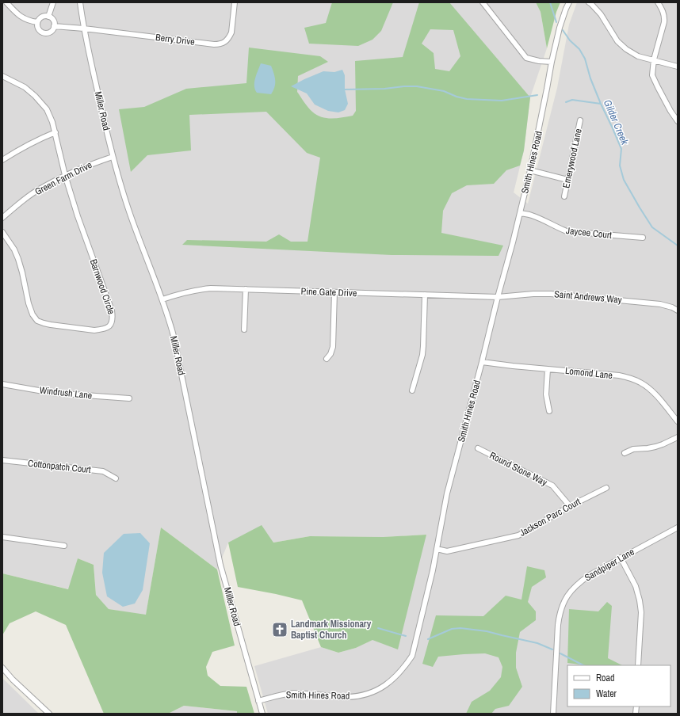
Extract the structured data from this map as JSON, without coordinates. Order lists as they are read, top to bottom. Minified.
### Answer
{"streets":{"street":["Berry Drive","Miller Road","Emerywood Lane","Smith Hines Road","Green Farm Drive","Jaycee Court","Barnwood Circle","Pine Gate Drive","Saint Andrews Way","Lomond Lane","Windrush Lane","Cottonpatch Court","Round Stone Way","Jackson Parc Court","Sandpiper Lane"]},"crossings":[["Berry Drive","Miller Road"],["Miller Road","Smith Hines Road"],["Miller Road","Green Farm Drive"],["Miller Road","Pine Gate Drive"],["Smith Hines Road","Jaycee Court"],["Smith Hines Road","Pine Gate Drive"],["Smith Hines Road","Saint Andrews Way"],["Smith Hines Road","Lomond Lane"],["Smith Hines Road","Jackson Parc Court"],["Green Farm Drive","Barnwood Circle"],["Pine Gate Drive","Saint Andrews Way"],["Round Stone Way","Jackson Parc Court"]],"water":["Gilder Creek"],"places":{"church":["Landmark Missionary Baptist Church"]},"legend":["Road","Water"]}
